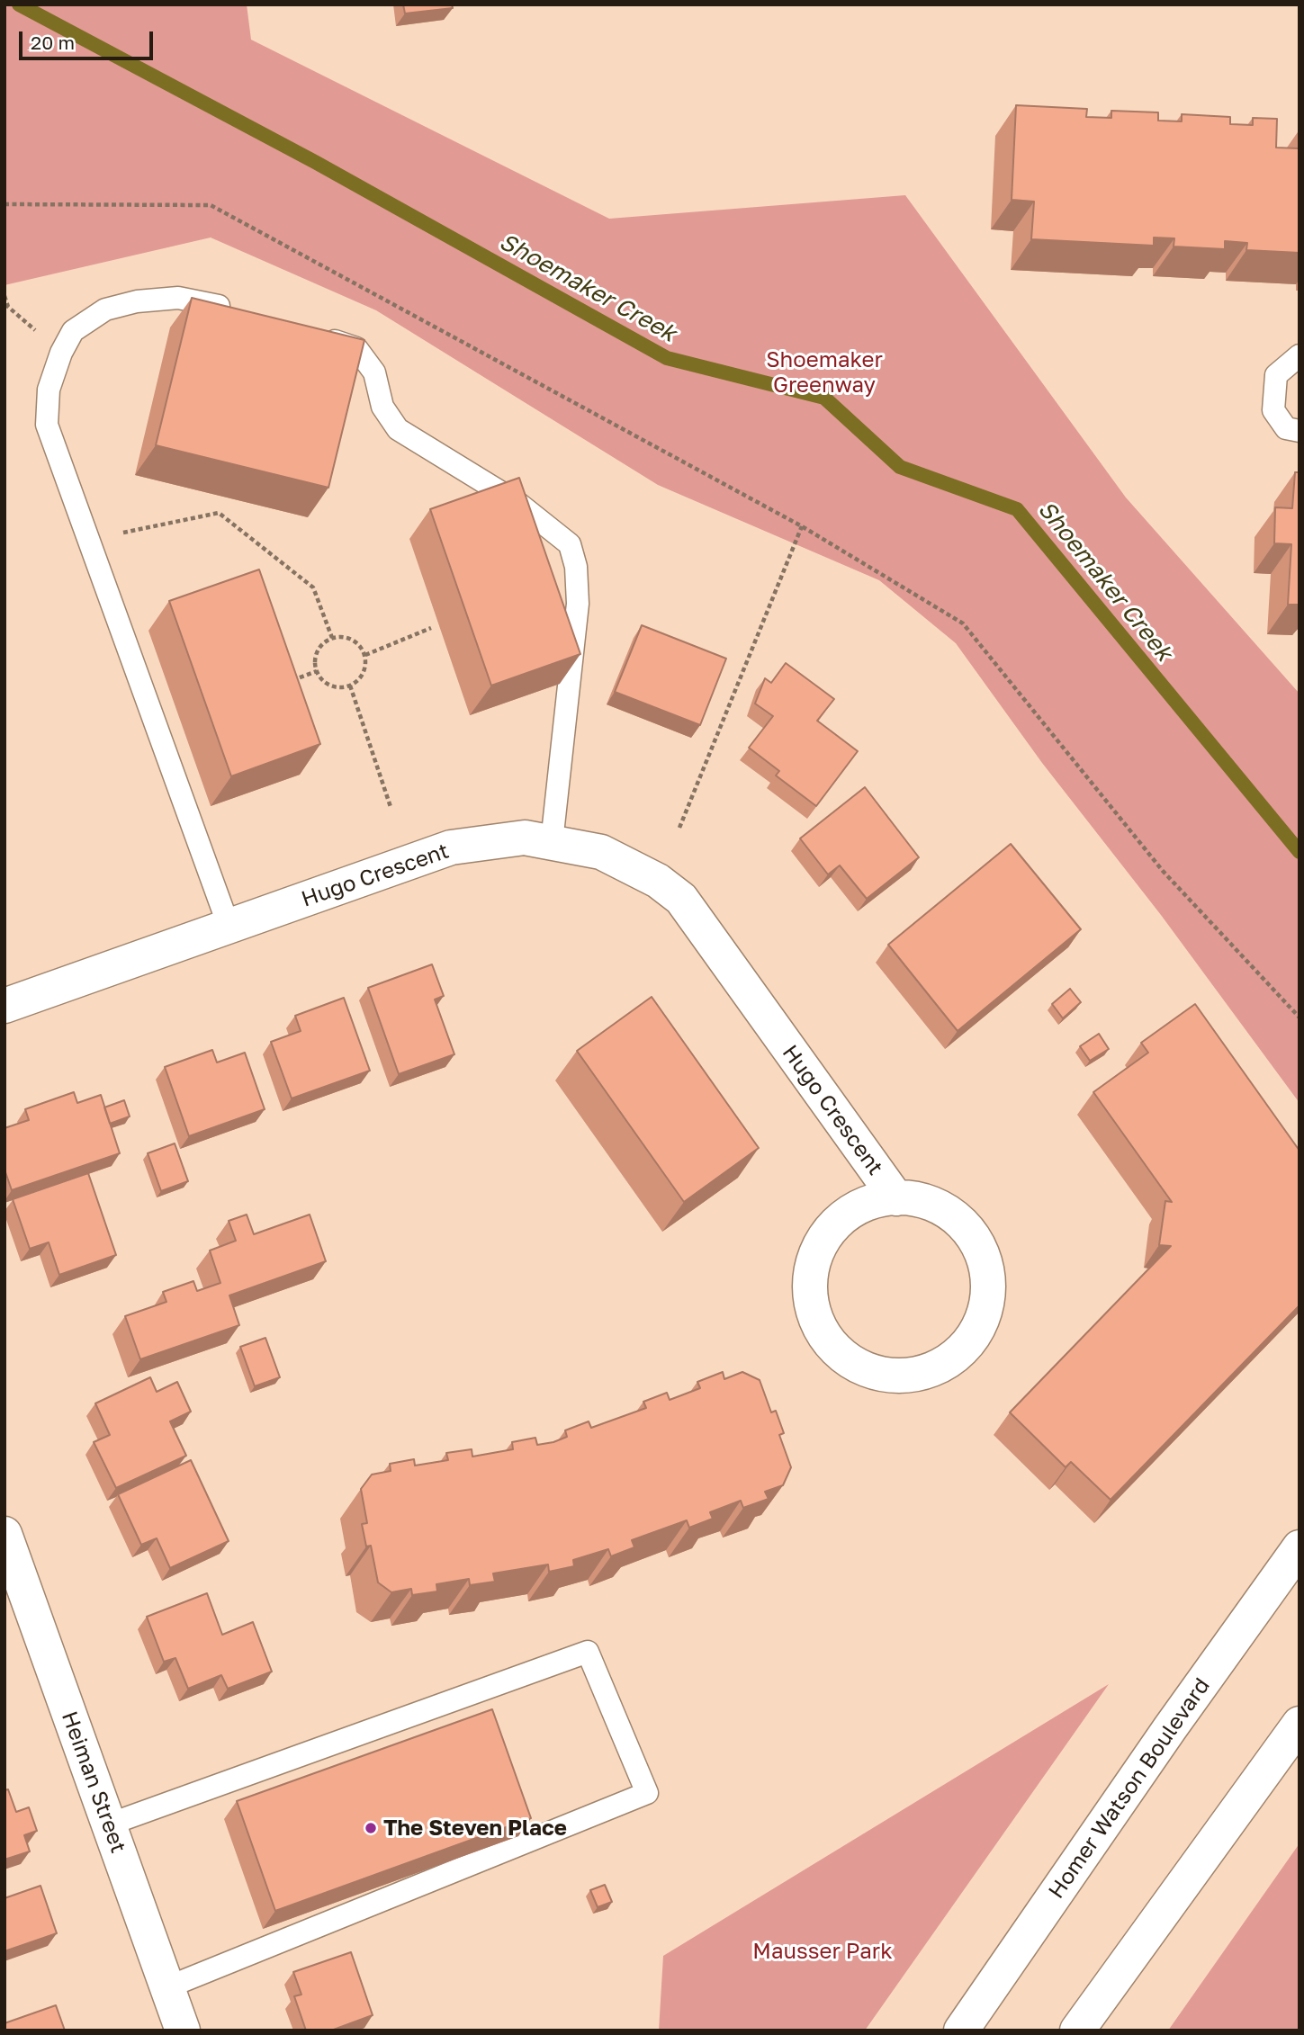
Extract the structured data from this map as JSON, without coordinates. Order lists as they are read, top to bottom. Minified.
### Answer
{"streets":{"street":["Hugo Crescent","Heiman Street","Homer Watson Boulevard"]},"water":["Shoemaker Creek"],"parks":["Shoemaker Greenway","Mausser Park"],"places":["The Steven Place"],"scale_bar":"20 m"}
